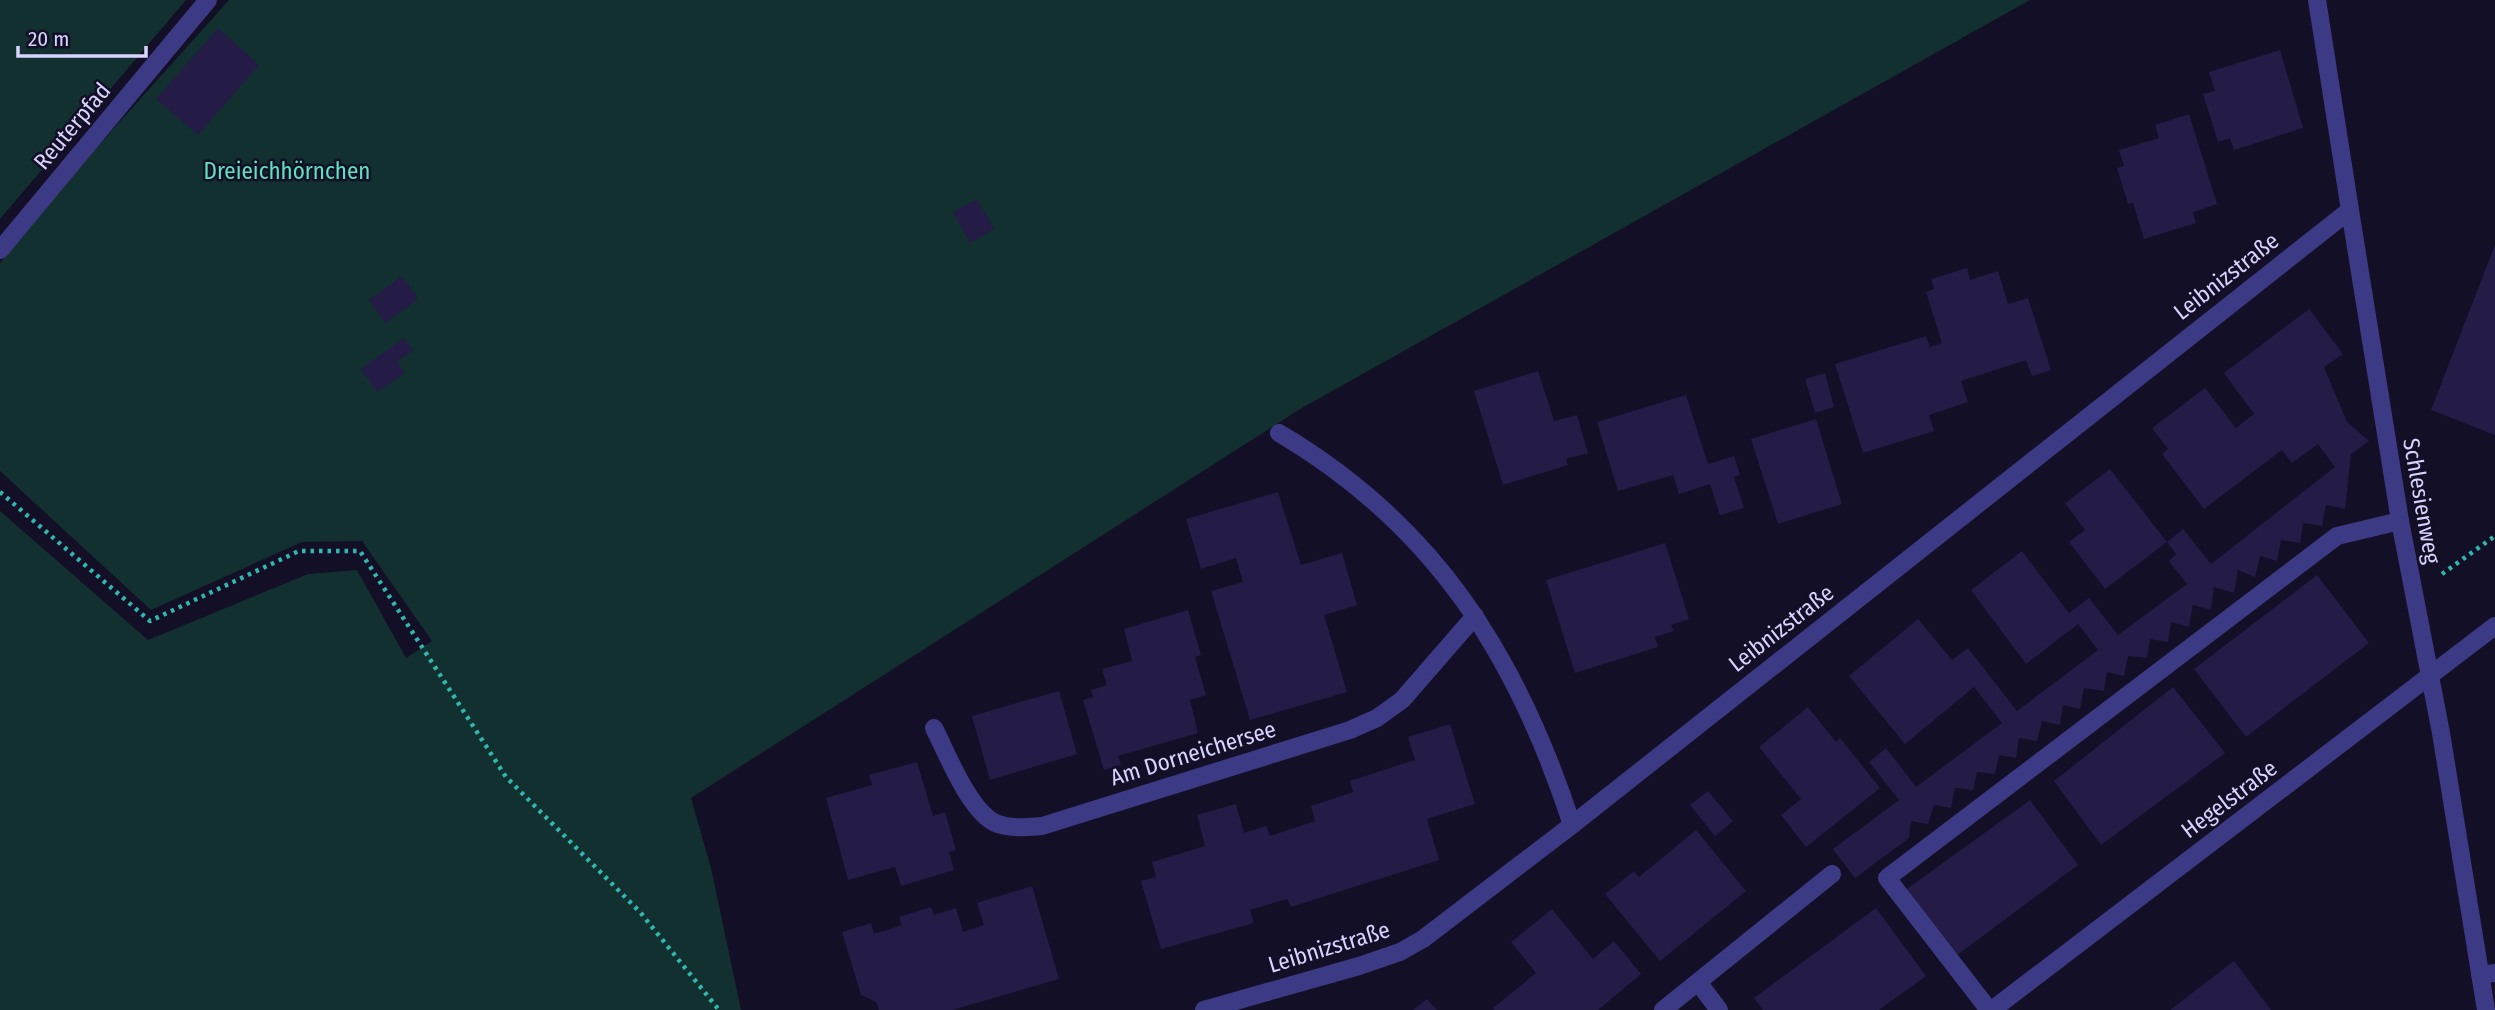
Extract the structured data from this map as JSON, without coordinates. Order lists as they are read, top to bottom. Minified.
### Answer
{"streets":{"street":["Reuterpfad","Leibnizstraße","Schlesienweg","Am Dorneichersee","Hegelstraße"]},"crossings":[["Leibnizstraße","Schlesienweg"],["Schlesienweg","Hegelstraße"]],"parks":["Dreieichhörnchen"],"scale_bar":"20 m"}
